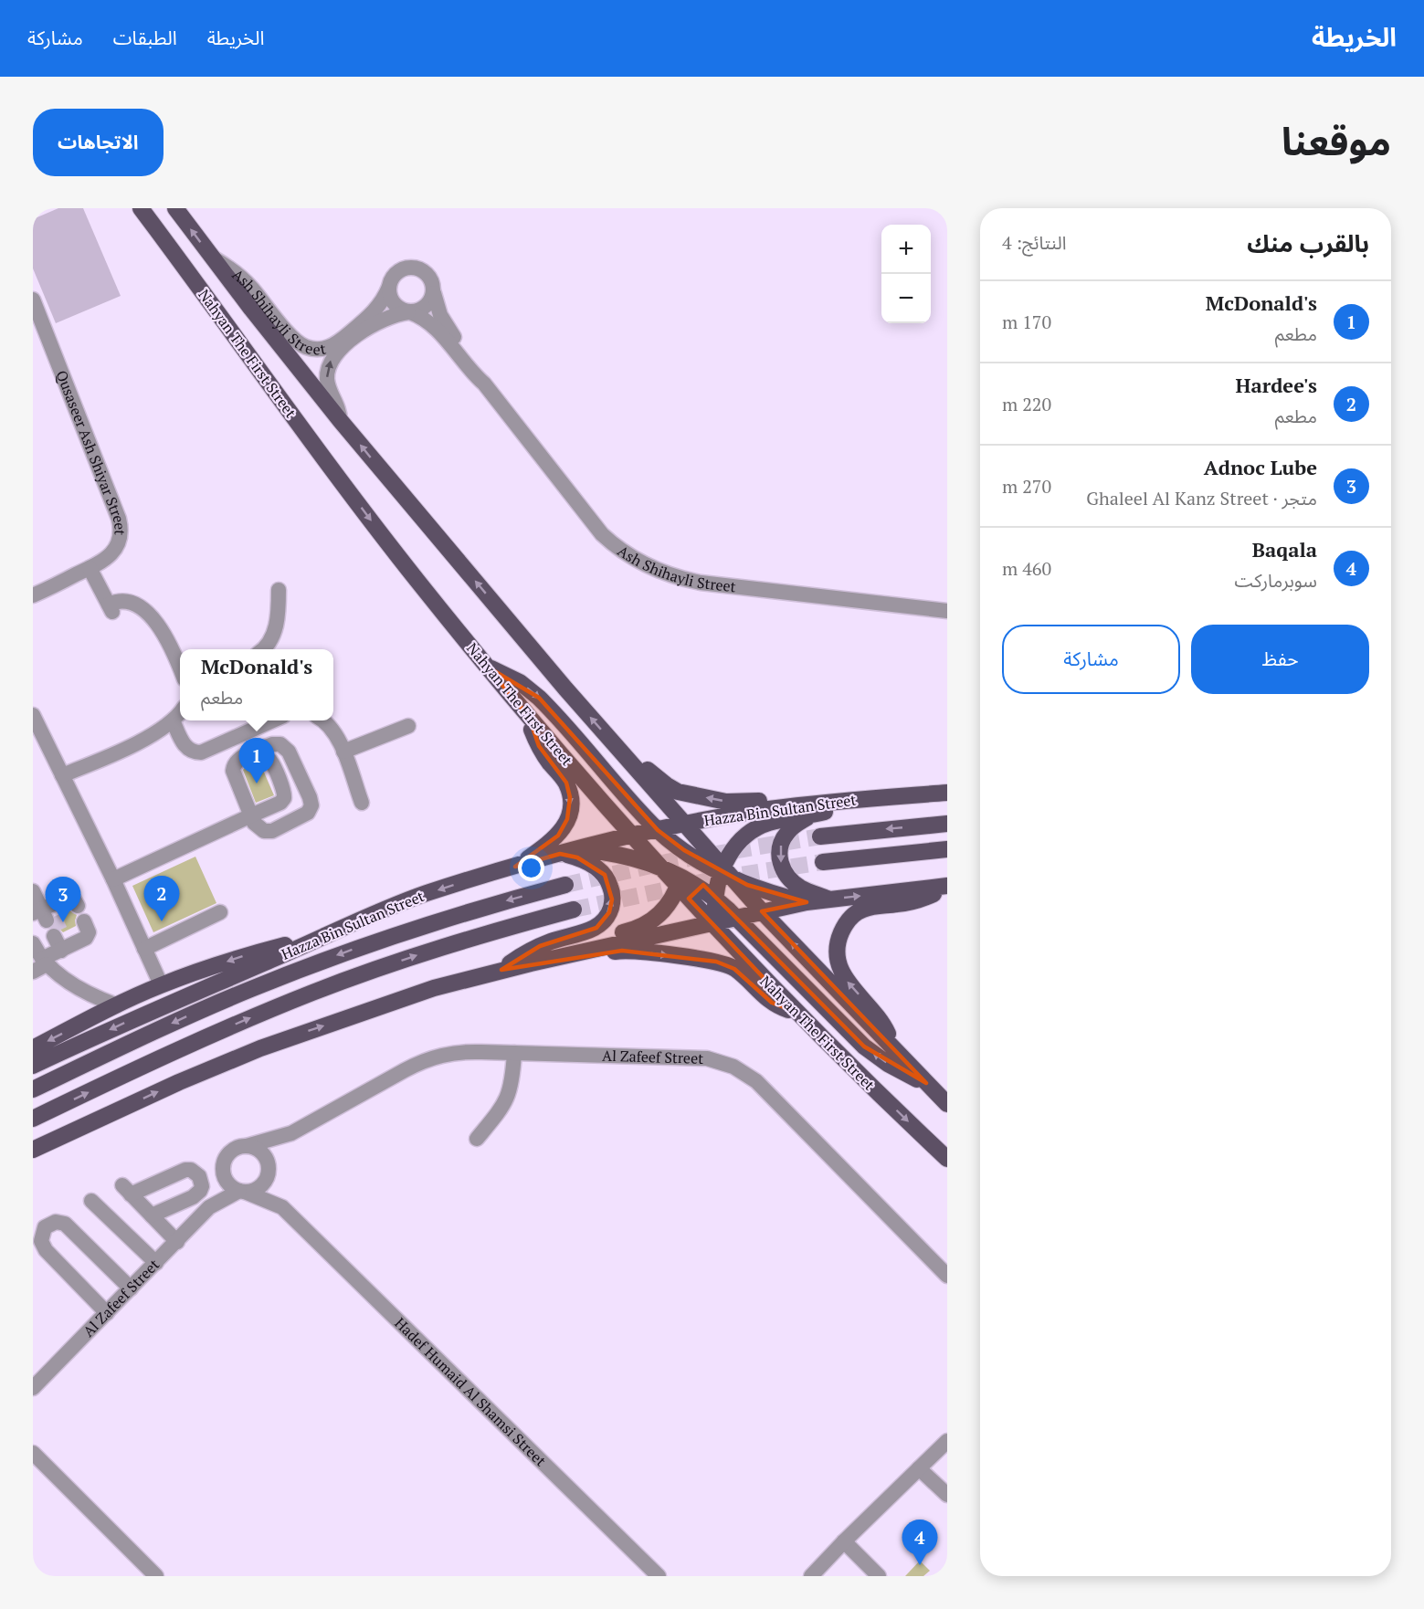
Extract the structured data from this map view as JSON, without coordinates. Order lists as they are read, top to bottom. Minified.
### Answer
{"streets":{"main road":["Nahyan The First Street","Hazza Bin Sultan Street"],"street":["Ash Shihayli Street","Qusaseer Ash Shiyar Street","Al Zafeef Street","Hadef Humaid Al Shamsi Street"]},"crossings":[["Ash Shihayli Street","Nahyan The First Street"],["Nahyan The First Street","Hazza Bin Sultan Street"],["Al Zafeef Street","Hadef Humaid Al Shamsi Street"]],"page":{"header":"الخريطة","nav":["الخريطة","الطبقات","مشاركة"],"title":"موقعنا","buttons":["الاتجاهات",["حفظ","مشاركة"]],"heading":["بالقرب منك","النتائج: 4"],"map_buttons":["+","−"],"list":[{"mark":"1","name":"McDonald's","note":"مطعم","value":"170 m"},{"mark":"2","name":"Hardee's","note":"مطعم","value":"220 m"},{"mark":"3","name":"Adnoc Lube","note":"متجر · Ghaleel Al Kanz Street","value":"270 m"},{"mark":"4","name":"Baqala","note":"سوبرماركت","value":"460 m"}],"popup":["McDonald's","مطعم"],"pins":["1","2","3","4"]}}
